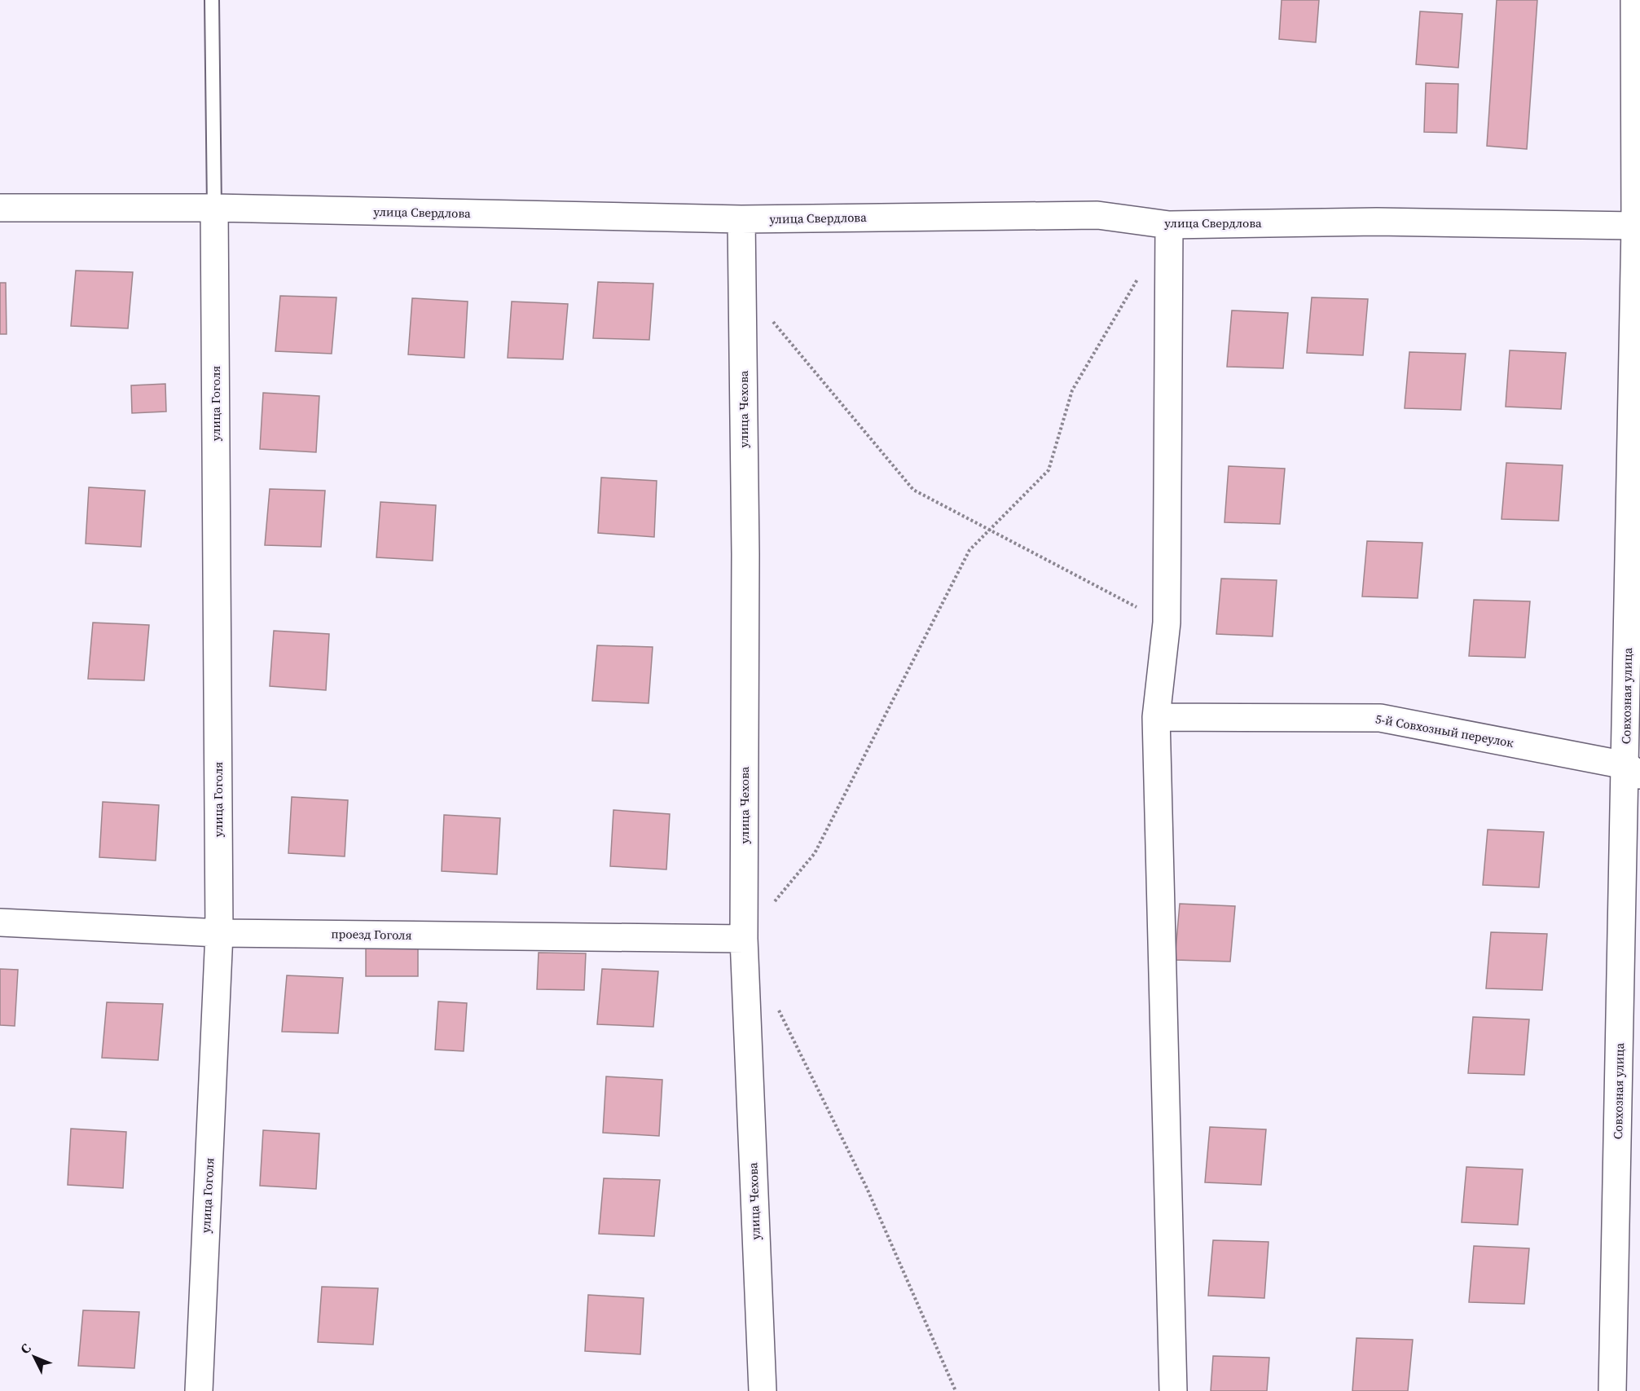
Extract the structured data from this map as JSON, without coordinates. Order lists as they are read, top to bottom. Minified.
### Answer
{"streets":{"street":["улица Свердлова","улица Гоголя","улица Чехова","Совхозная улица","5-й Совхозный переулок","проезд Гоголя"]},"crossings":[["улица Свердлова","улица Гоголя"],["улица Свердлова","улица Чехова"],["улица Свердлова","Совхозная улица"],["улица Гоголя","проезд Гоголя"],["улица Чехова","проезд Гоголя"],["Совхозная улица","5-й Совхозный переулок"]],"north":"top left"}
